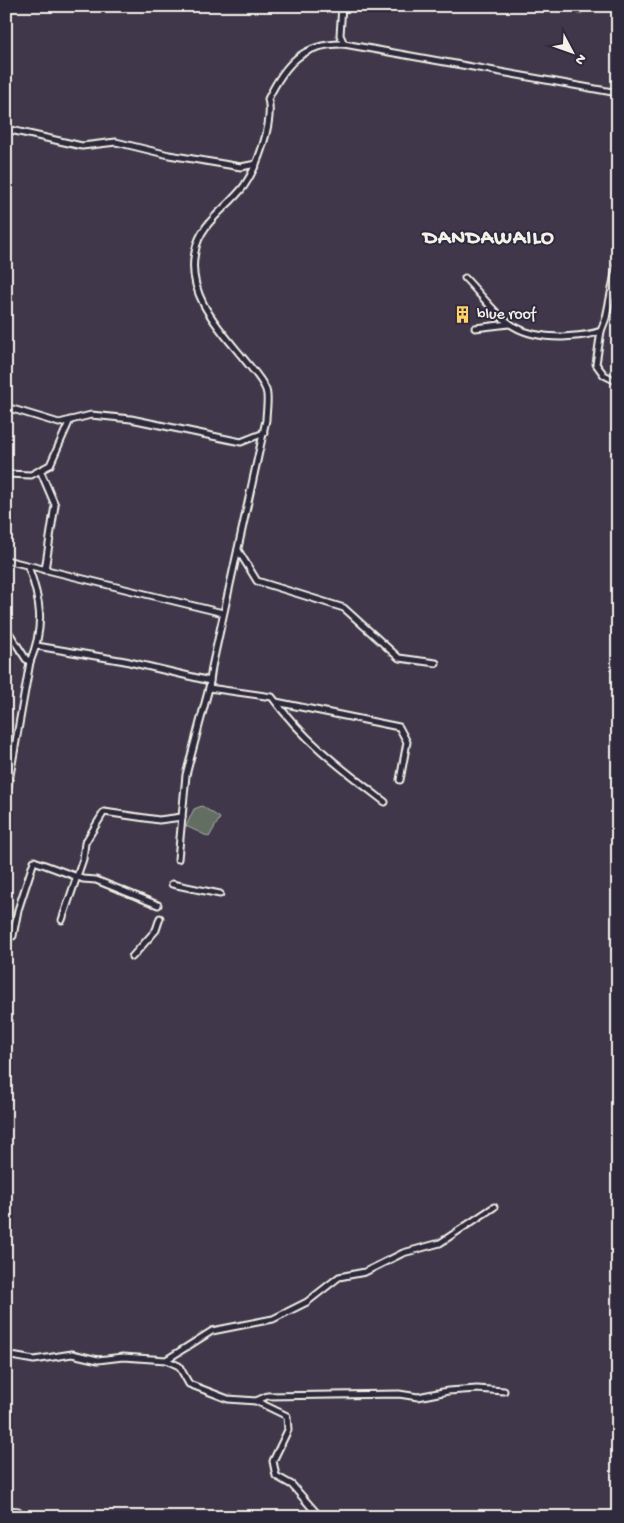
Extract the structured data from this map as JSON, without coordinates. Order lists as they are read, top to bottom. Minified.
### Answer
{"districts":["DANDAWAILO"],"places":{"building":["blue roof"]},"north":"bottom right"}
